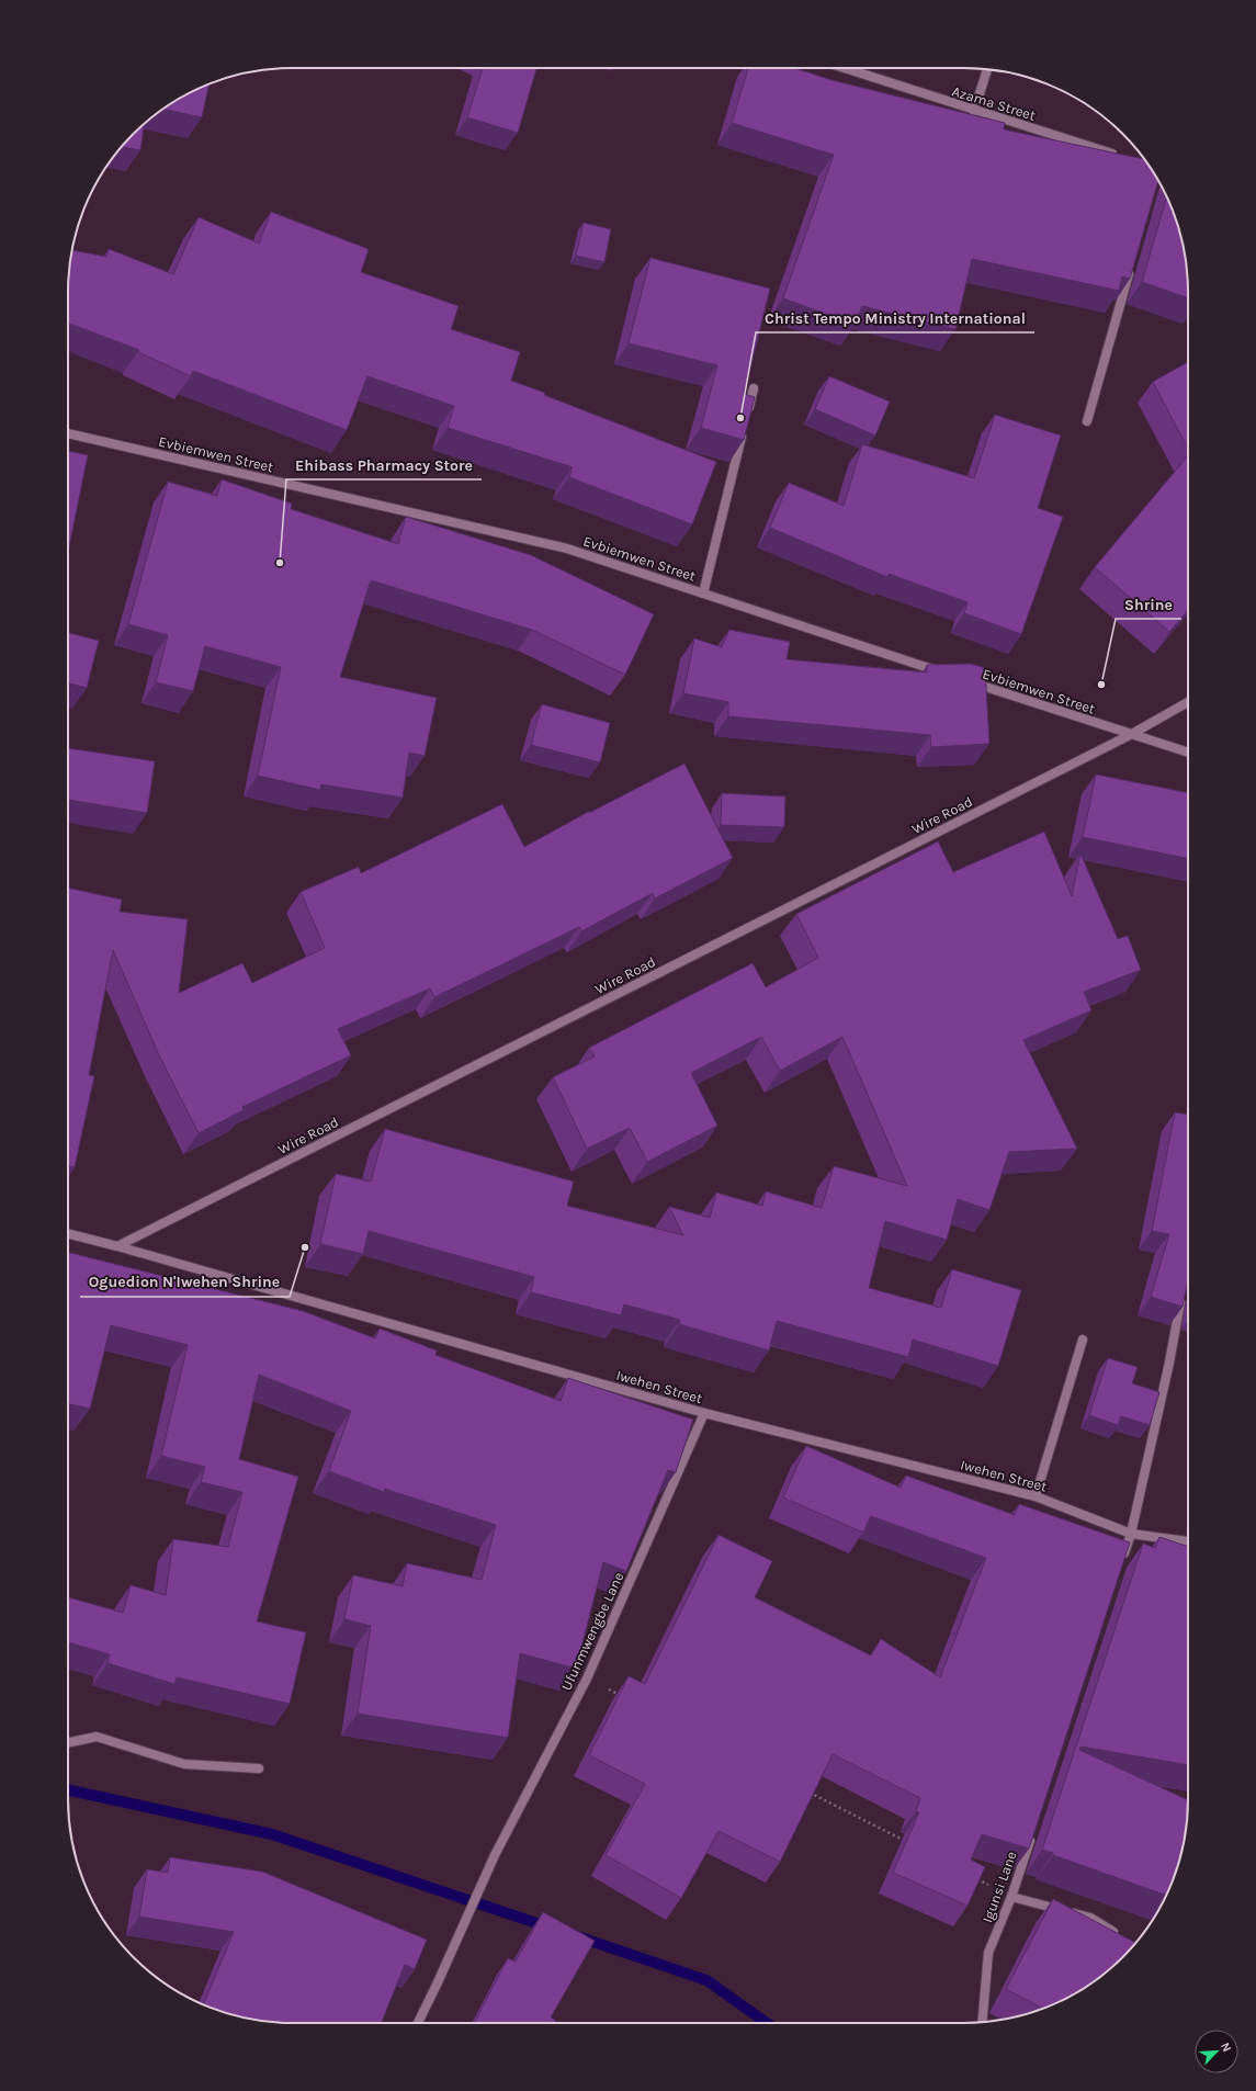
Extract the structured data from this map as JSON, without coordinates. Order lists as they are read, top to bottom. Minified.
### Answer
{"streets":{"street":["Azama Street","Evbiemwen Street","Wire Road","Iwehen Street","Ufunmwengbe Lane","Igunsi Lane"]},"crossings":[["Evbiemwen Street","Wire Road"],["Wire Road","Iwehen Street"],["Iwehen Street","Ufunmwengbe Lane"]],"places":["Christ Tempo Ministry International","Ehibass Pharmacy Store","Shrine","Oguedion N'Iwehen Shrine"],"north":"top right"}
